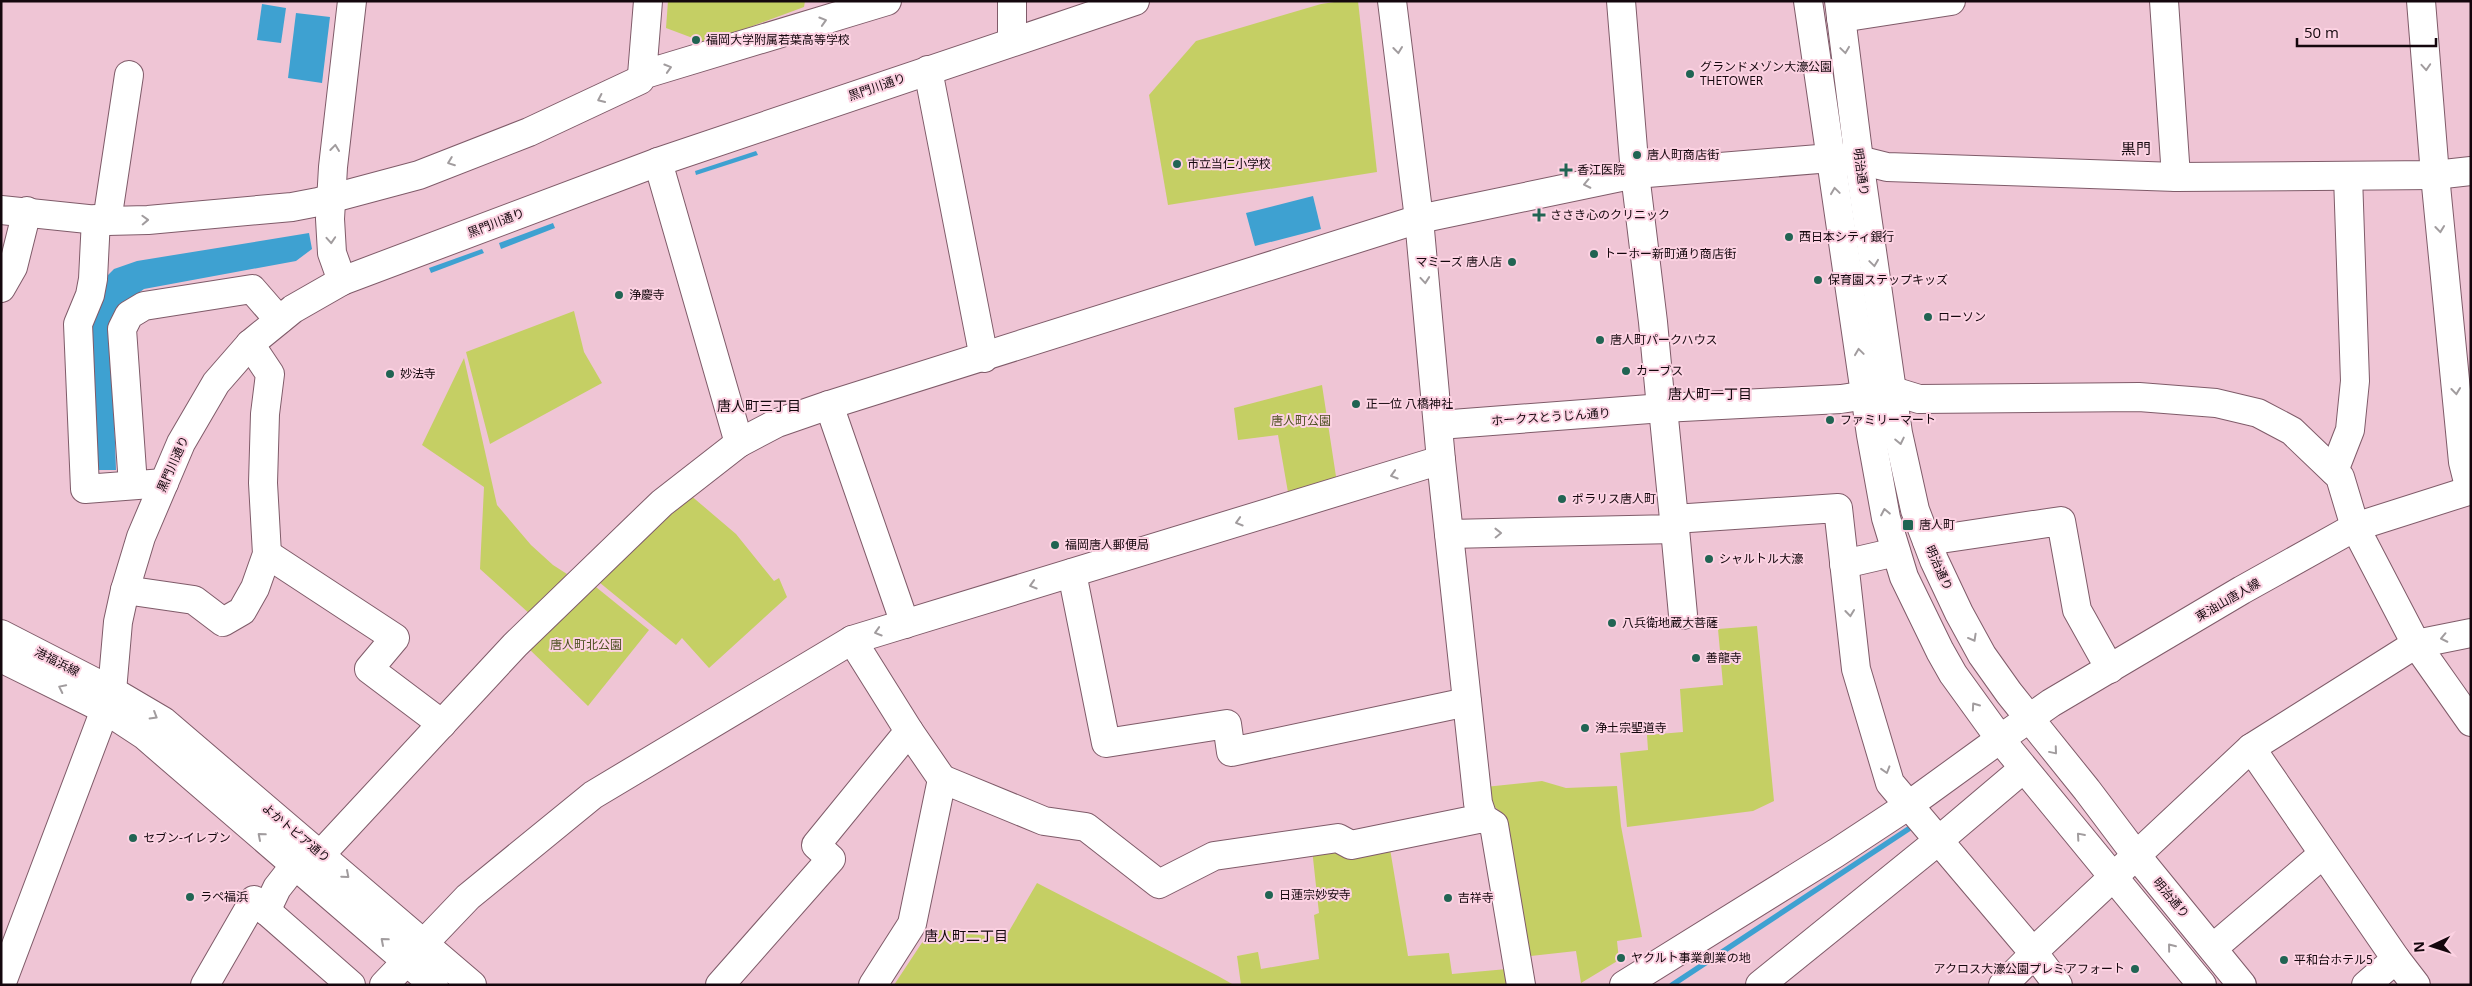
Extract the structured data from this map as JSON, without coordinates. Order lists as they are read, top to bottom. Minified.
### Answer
{"streets":{"street":["黒門川通り","明治通り","ホークスとうじん通り","東油山唐人線","港福浜線","よかトピア通り"]},"crossings":[["黒門川通り","港福浜線"],["黒門川通り","よかトピア通り"],["明治通り","ホークスとうじん通り"],["明治通り","東油山唐人線"],["港福浜線","よかトピア通り"]],"districts":["黒門","唐人町一丁目","唐人町三丁目","唐人町二丁目"],"parks":["唐人町公園","唐人町北公園"],"places":{"other":["福岡大学附属若葉高等学校","グランドメゾン大濠公園 THETOWER","唐人町商店街","市立当仁小学校","西日本シティ銀行","トーホー新町通り商店街","マミーズ 唐人店","保育園ステップキッズ","浄慶寺","ローソン","唐人町パークハウス","カーブス","妙法寺","正一位 八橋神社","ファミリーマート","ポラリス唐人町","福岡唐人郵便局","シャルトル大濠","八兵衛地蔵大菩薩","善龍寺","浄土宗聖道寺","セブン-イレブン","日蓮宗妙安寺","ラペ福浜","吉祥寺","ヤクルト事業創業の地","平和台ホテル5","アクロス大濠公園プレミアフォート"],"health":["香江医院","ささき心のクリニック"],"transit":["唐人町"]},"scale_bar":"50 m","north":"left"}
